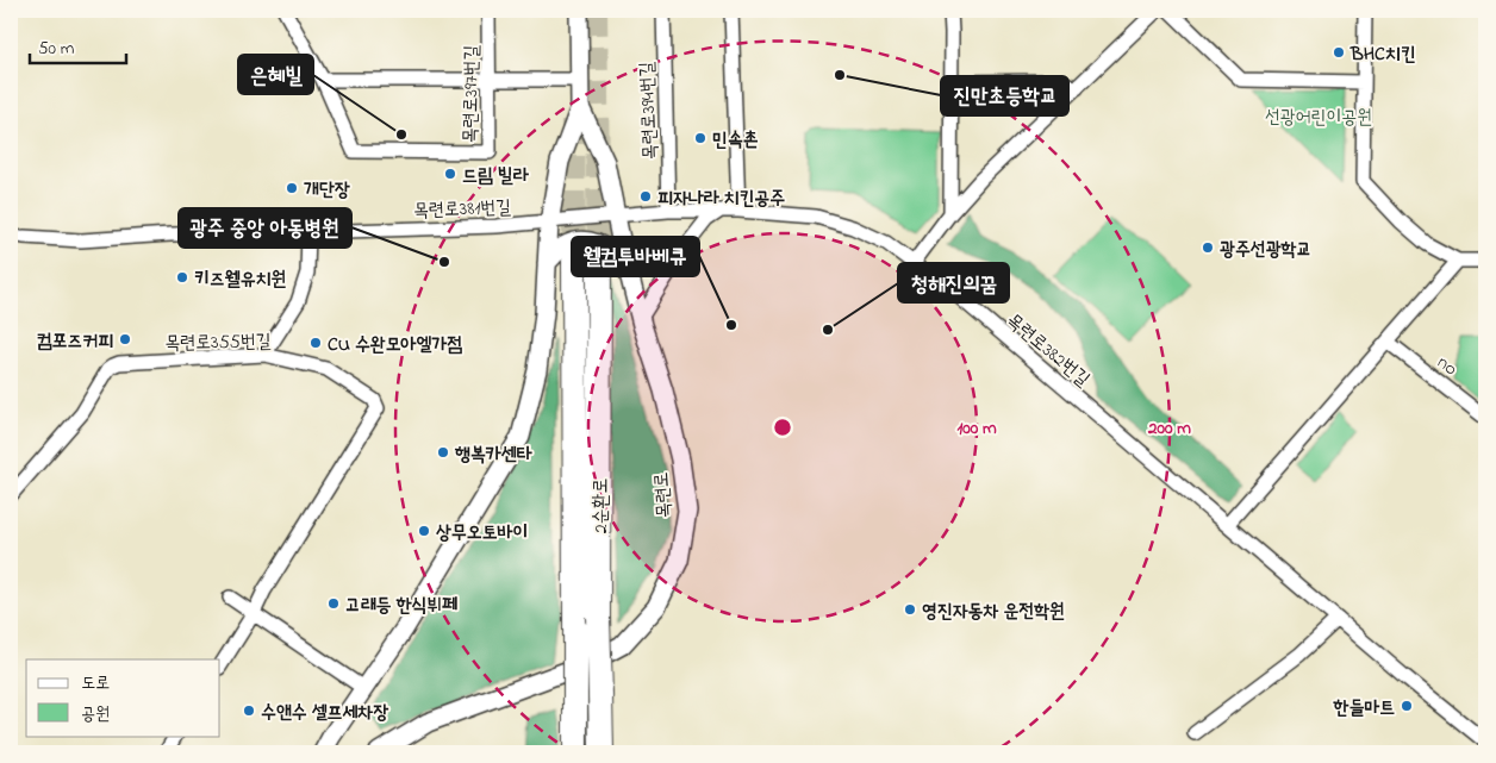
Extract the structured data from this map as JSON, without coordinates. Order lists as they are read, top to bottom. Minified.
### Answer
{"streets":{"highway":["2순환로"],"main road":["목련로"],"street":["목련로397번길","목련로394번길","목련로381번길","목련로355번길","목련로382번길","no"]},"crossings":[["목련로394번길","목련로382번길"],["목련로381번길","목련로382번길"],["목련로381번길","목련로"],["목련로382번길","목련로"]],"parks":["선광어린이공원"],"places":["BHC치킨","진만초등학교","은혜빌","민속촌","드림 빌라","개단장","피자나라 치킨공주","광주선광학교","광주 중앙 아동병원","키즈웰유치원","웰컴투바베큐","청해진의꿈","컴포즈커피","CU 수완모아엘가점","행복카센타","상무오토바이","고래등 한식뷔페","영진자동차 운전학원","한들마트","수앤수 셀프세차장"],"legend":["도로","공원"],"scale_bar":"50 m","rings":["100 m","200 m"]}
